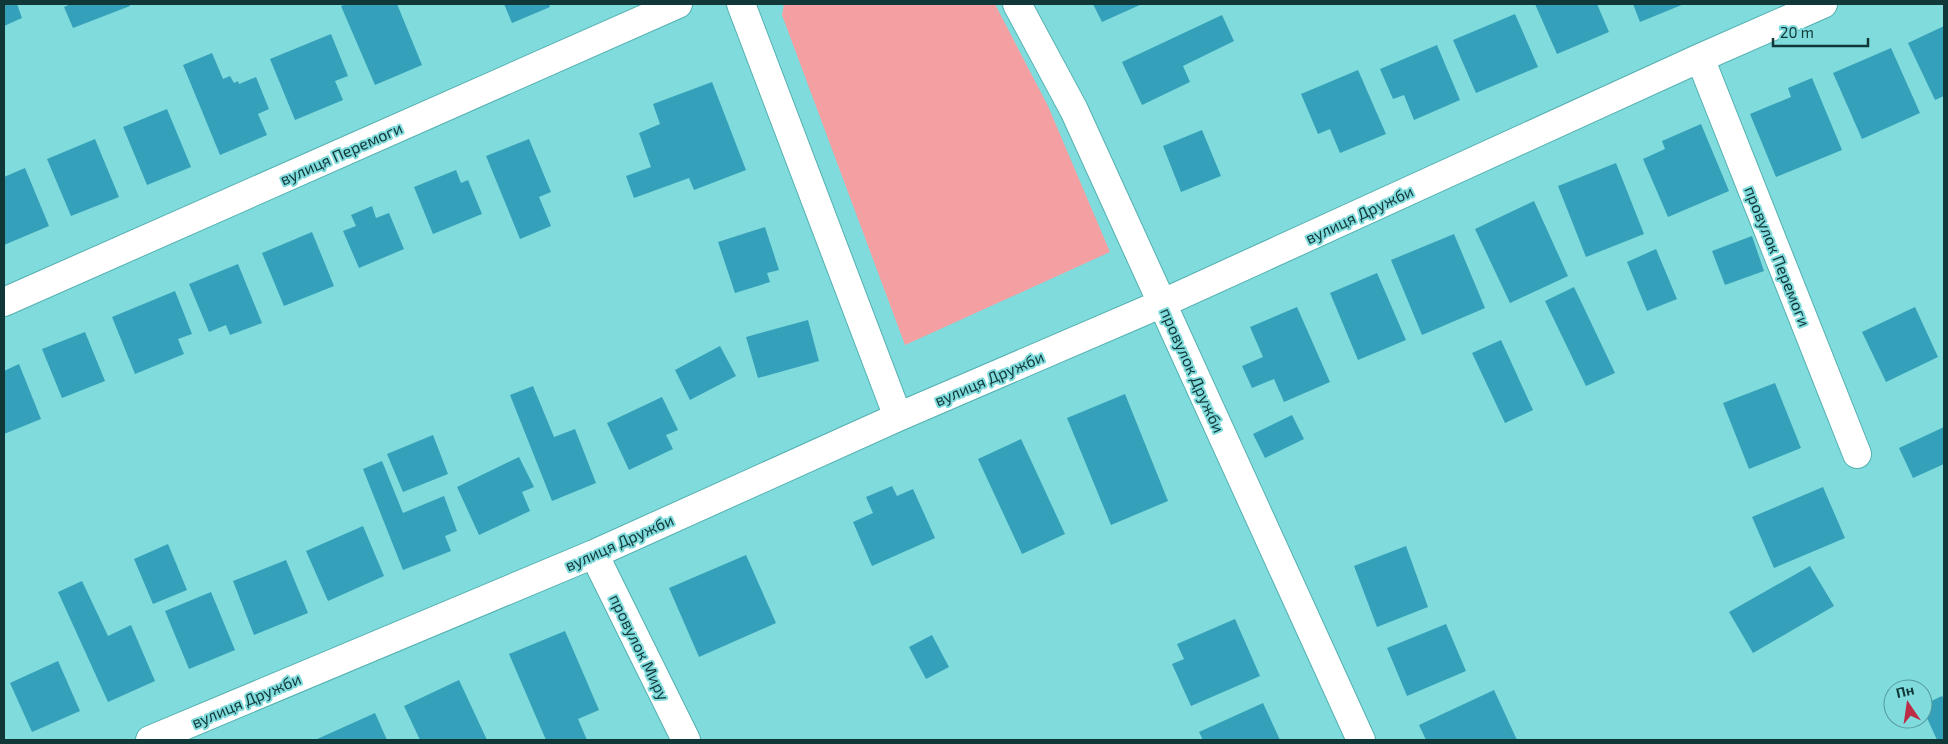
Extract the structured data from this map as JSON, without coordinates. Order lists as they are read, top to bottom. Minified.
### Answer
{"streets":{"street":["вулиця Перемоги","вулиця Дружби","провулок Перемоги","провулок Дружби","провулок Миру"]},"crossings":[["вулиця Дружби","провулок Перемоги"],["вулиця Дружби","провулок Дружби"],["вулиця Дружби","провулок Миру"]],"scale_bar":"20 m","north":"top"}
